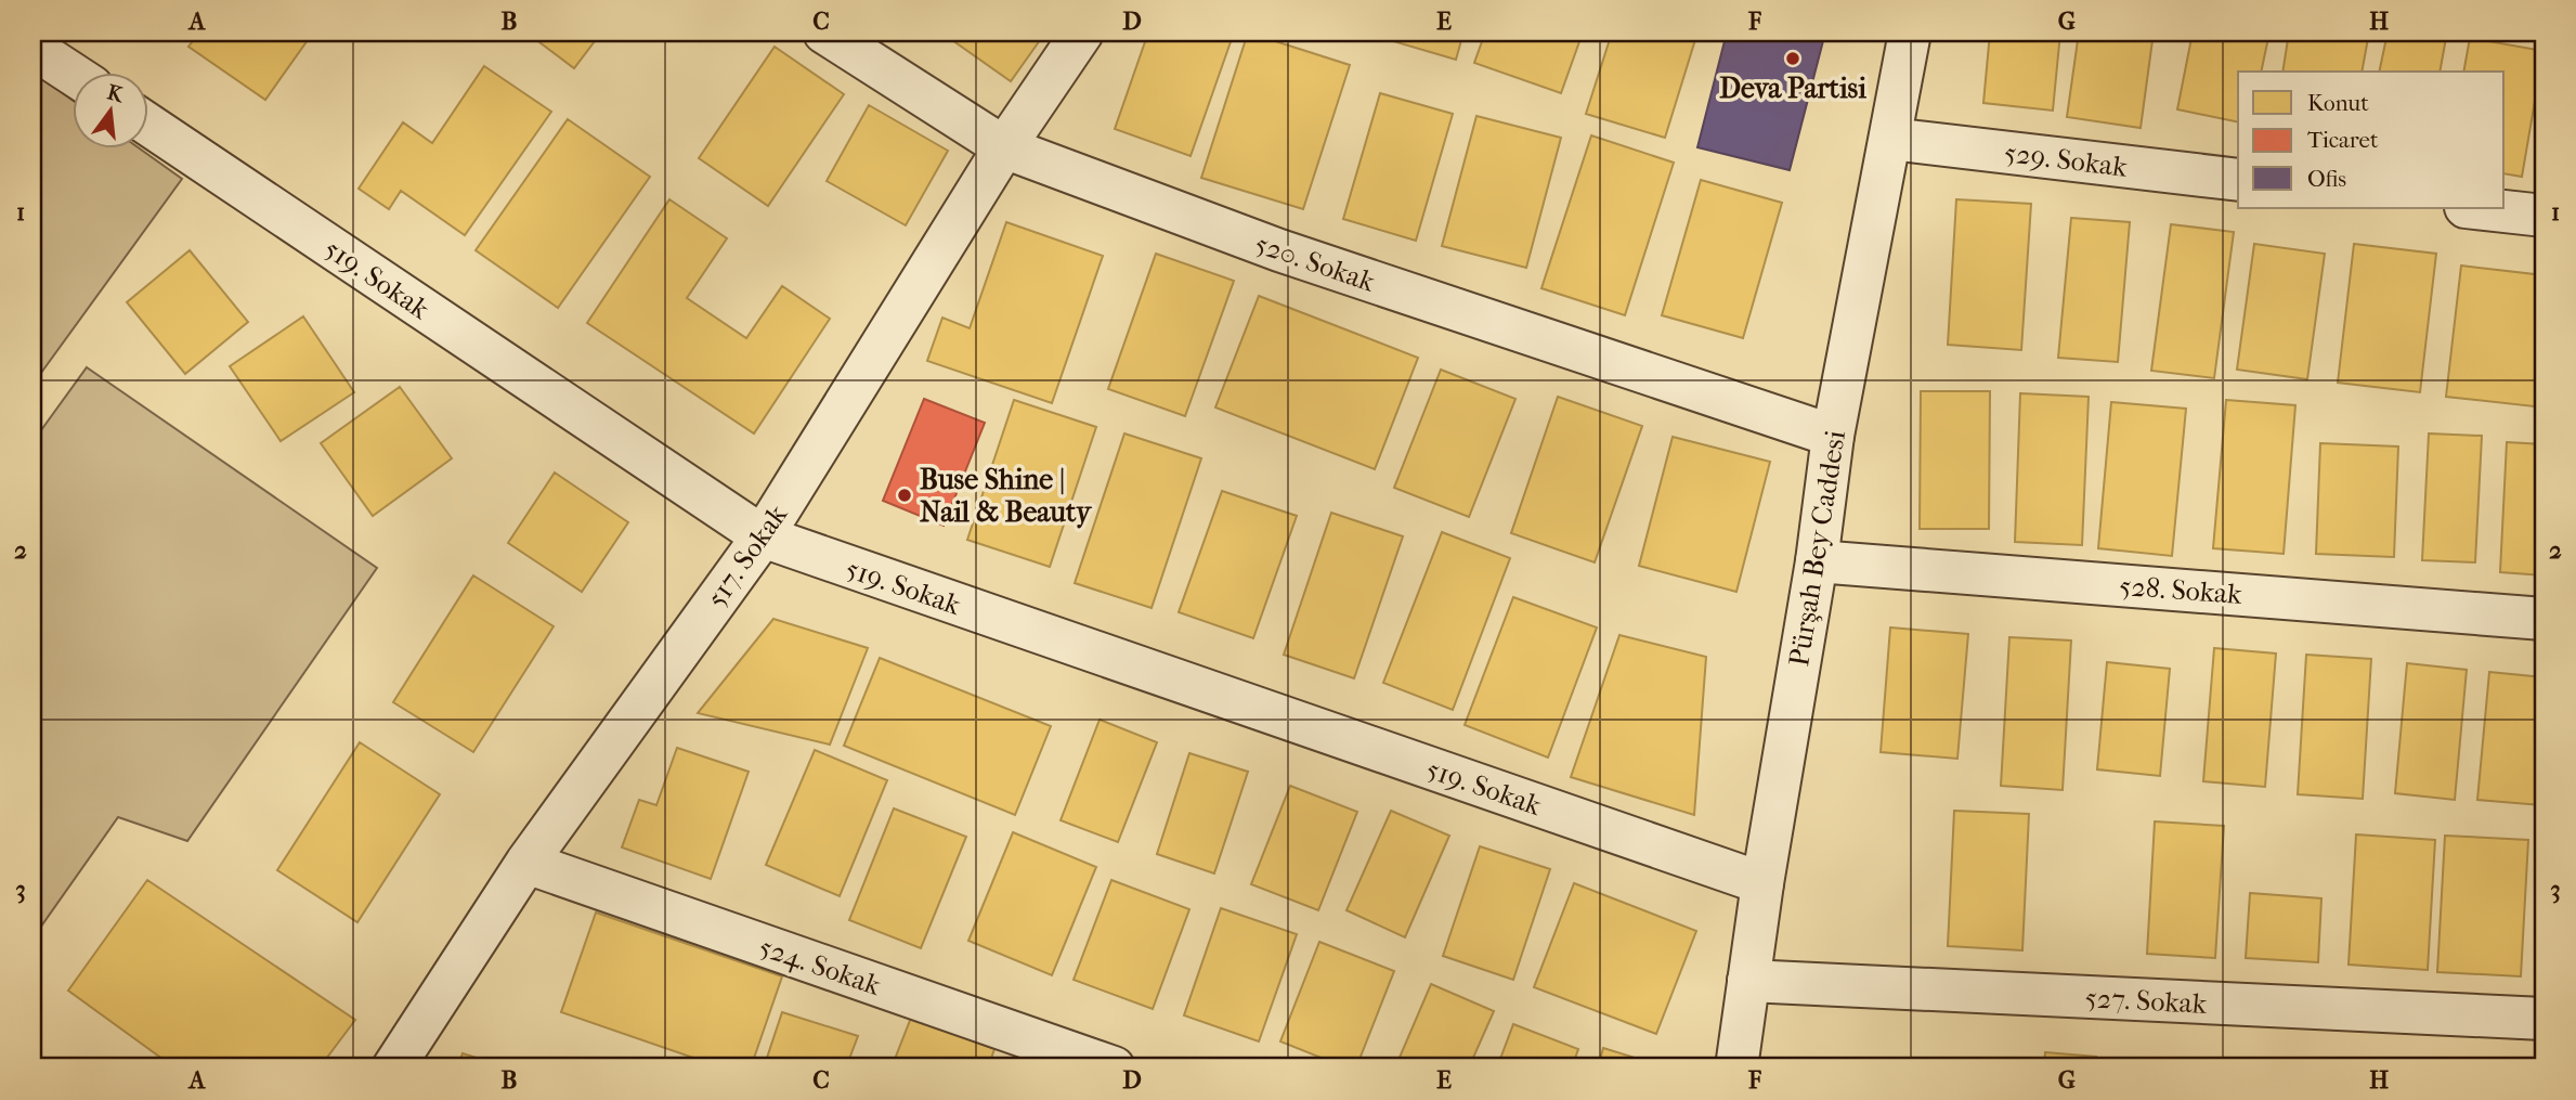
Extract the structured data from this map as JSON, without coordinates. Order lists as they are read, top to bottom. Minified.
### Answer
{"streets":{"street":["529. Sokak","520. Sokak","519. Sokak","Pürşah Bey Caddesi","517. Sokak","528. Sokak","524. Sokak","527. Sokak"]},"crossings":[["529. Sokak","Pürşah Bey Caddesi"],["520. Sokak","Pürşah Bey Caddesi"],["520. Sokak","517. Sokak"],["519. Sokak","Pürşah Bey Caddesi"],["519. Sokak","517. Sokak"],["Pürşah Bey Caddesi","528. Sokak"],["Pürşah Bey Caddesi","527. Sokak"],["517. Sokak","524. Sokak"]],"places":["Deva Partisi","Buse Shine | Nail & Beauty"],"legend":["Konut","Ticaret","Ofis"],"north":"top","grid":{"columns":["A","B","C","D","E","F","G","H"],"rows":["1","2","3"]}}
